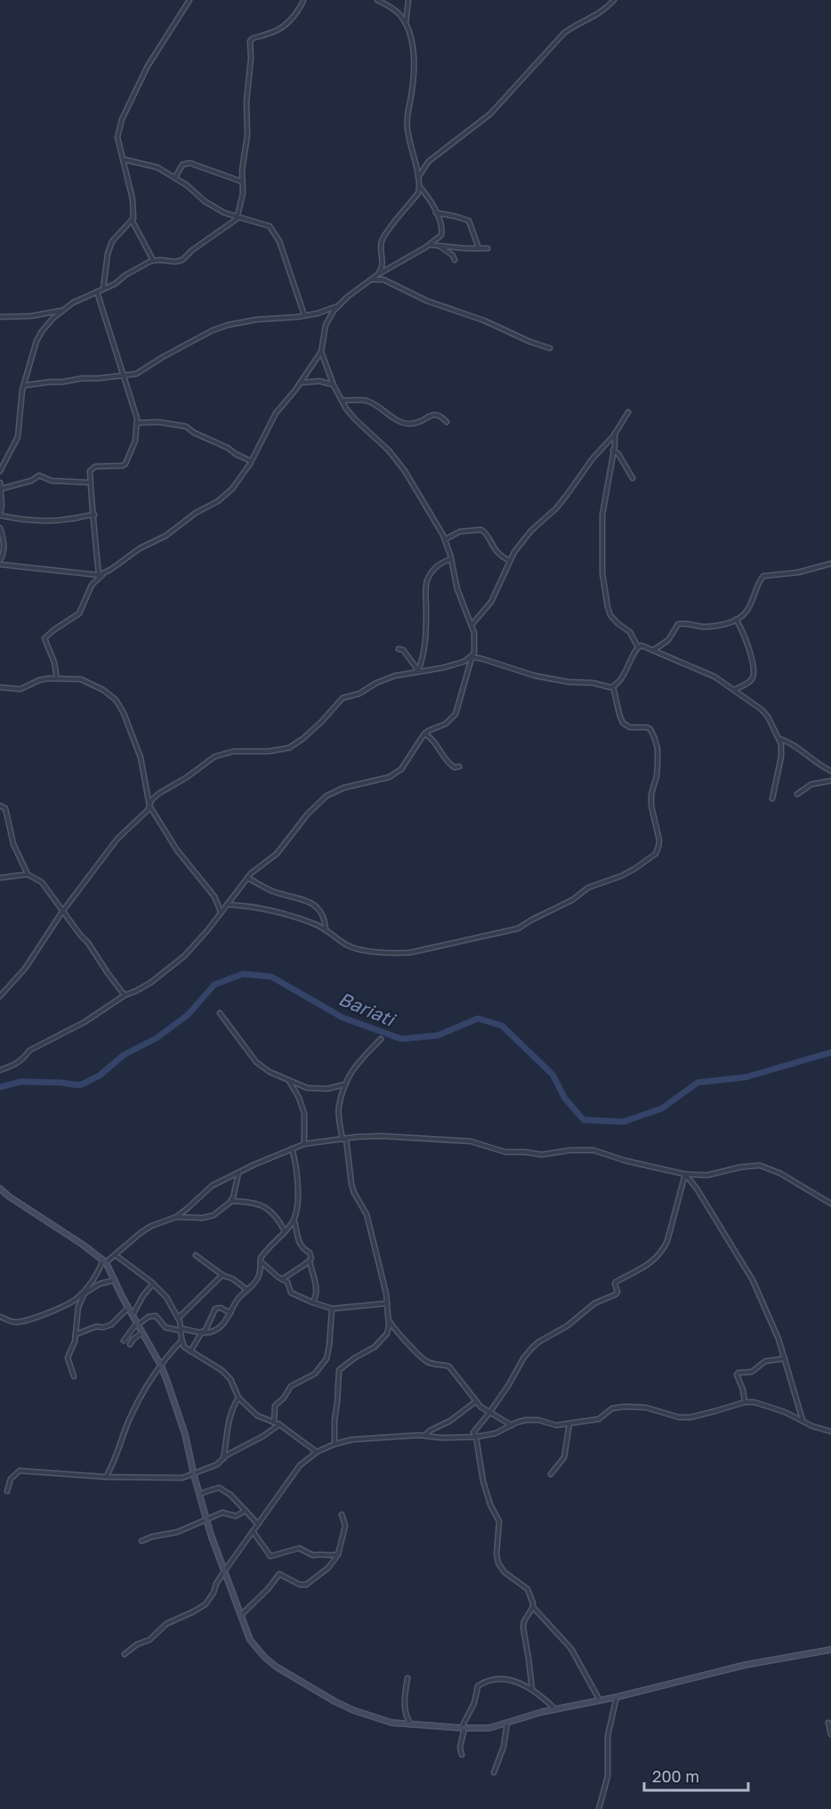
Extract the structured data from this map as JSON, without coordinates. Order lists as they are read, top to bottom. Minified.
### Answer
{"water":["Bariati"],"scale_bar":"200 m"}
